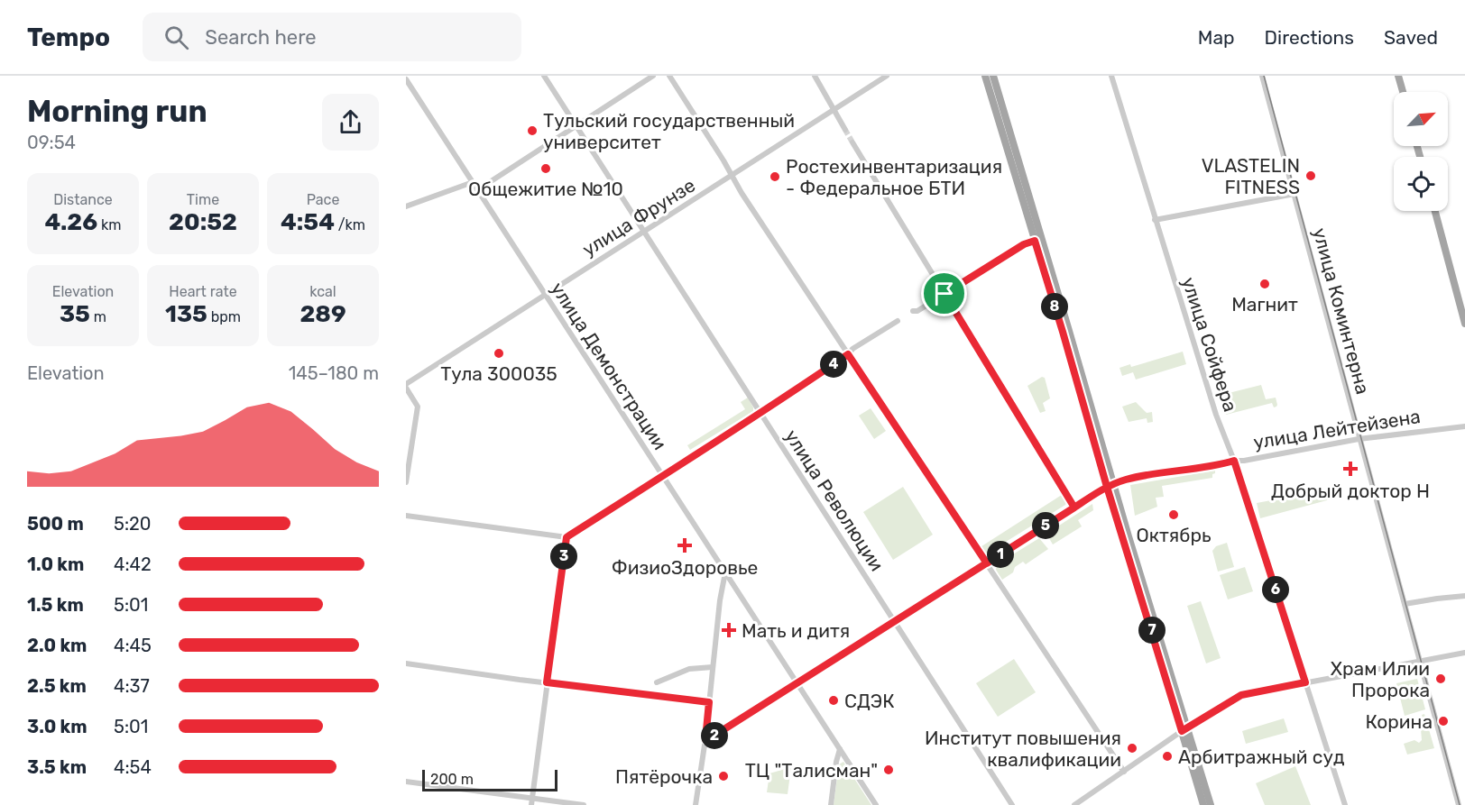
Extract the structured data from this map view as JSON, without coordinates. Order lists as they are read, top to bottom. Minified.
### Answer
{"streets":{"street":["улица Фрунзе","улица Коминтерна","улица Сойфера","улица Демонстрации","улица Лейтейзена","улица Революции"]},"crossings":[["улица Фрунзе","улица Демонстрации"],["улица Фрунзе","улица Революции"],["улица Коминтерна","улица Лейтейзена"],["улица Сойфера","улица Лейтейзена"],["улица Демонстрации","улица Лейтейзена"],["улица Лейтейзена","улица Революции"]],"places":{"other":["Тульский государственный университет","Общежитие №10","VLASTELIN FITNESS","Ростехинвентаризация - Федеральное БТИ","Магнит","Тула 300035","Октябрь","Храм Илии Пророка","СДЭК","Корина","Институт повышения квалификации","Арбитражный суд","ТЦ \"Талисман\"","Пятёрочка"],"health":["Добрый доктор Н","ФизиоЗдоровье","Мать и дитя"]},"scale_bar":"200 m","north":"top right","page":{"header":"Tempo","search":"Search here","nav":["Map","Directions","Saved"],"heading":["Morning run","09:54"],"stats":[["Distance","4.26 km"],["Time","20:52"],["Pace","4:54 /km"],["Elevation","35 m"],["Heart rate","135 bpm"],["kcal","289"]],"pins":["8","4","5","1","3","6","7","2"],"chart":["Elevation","145–180 m"],"list":[{"name":"500 m","note":"5:20"},{"name":"1.0 km","note":"4:42"},{"name":"1.5 km","note":"5:01"},{"name":"2.0 km","note":"4:45"},{"name":"2.5 km","note":"4:37"},{"name":"3.0 km","note":"5:01"},{"name":"3.5 km","note":"4:54"}],"scale":"200 m"}}
